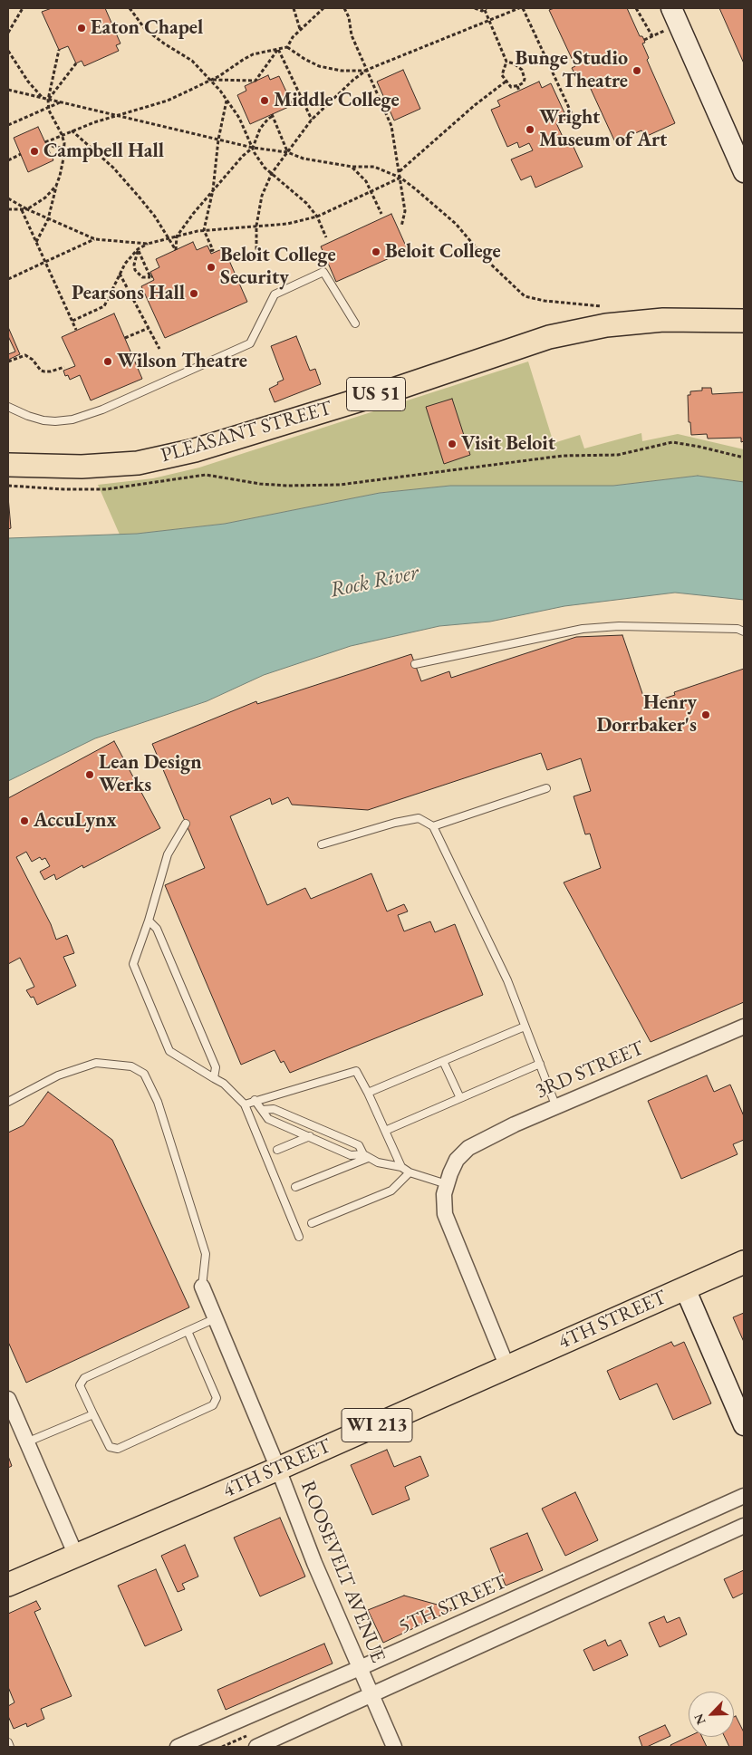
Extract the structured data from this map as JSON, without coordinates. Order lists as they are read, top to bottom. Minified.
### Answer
{"streets":{"main road":["US 51","PLEASANT STREET","4TH STREET","WI 213"],"street":["3RD STREET","ROOSEVELT AVENUE","5TH STREET"]},"crossings":[["4TH STREET","ROOSEVELT AVENUE"],["ROOSEVELT AVENUE","5TH STREET"]],"water":["Rock River"],"places":["Eaton Chapel","Bunge Studio Theatre","Middle College","Wright Museum of Art","Campbell Hall","Beloit College","Beloit College Security","Pearsons Hall","Wilson Theatre","Visit Beloit","Henry Dorrbaker's","Lean Design Werks","AccuLynx"],"north":"bottom left"}
